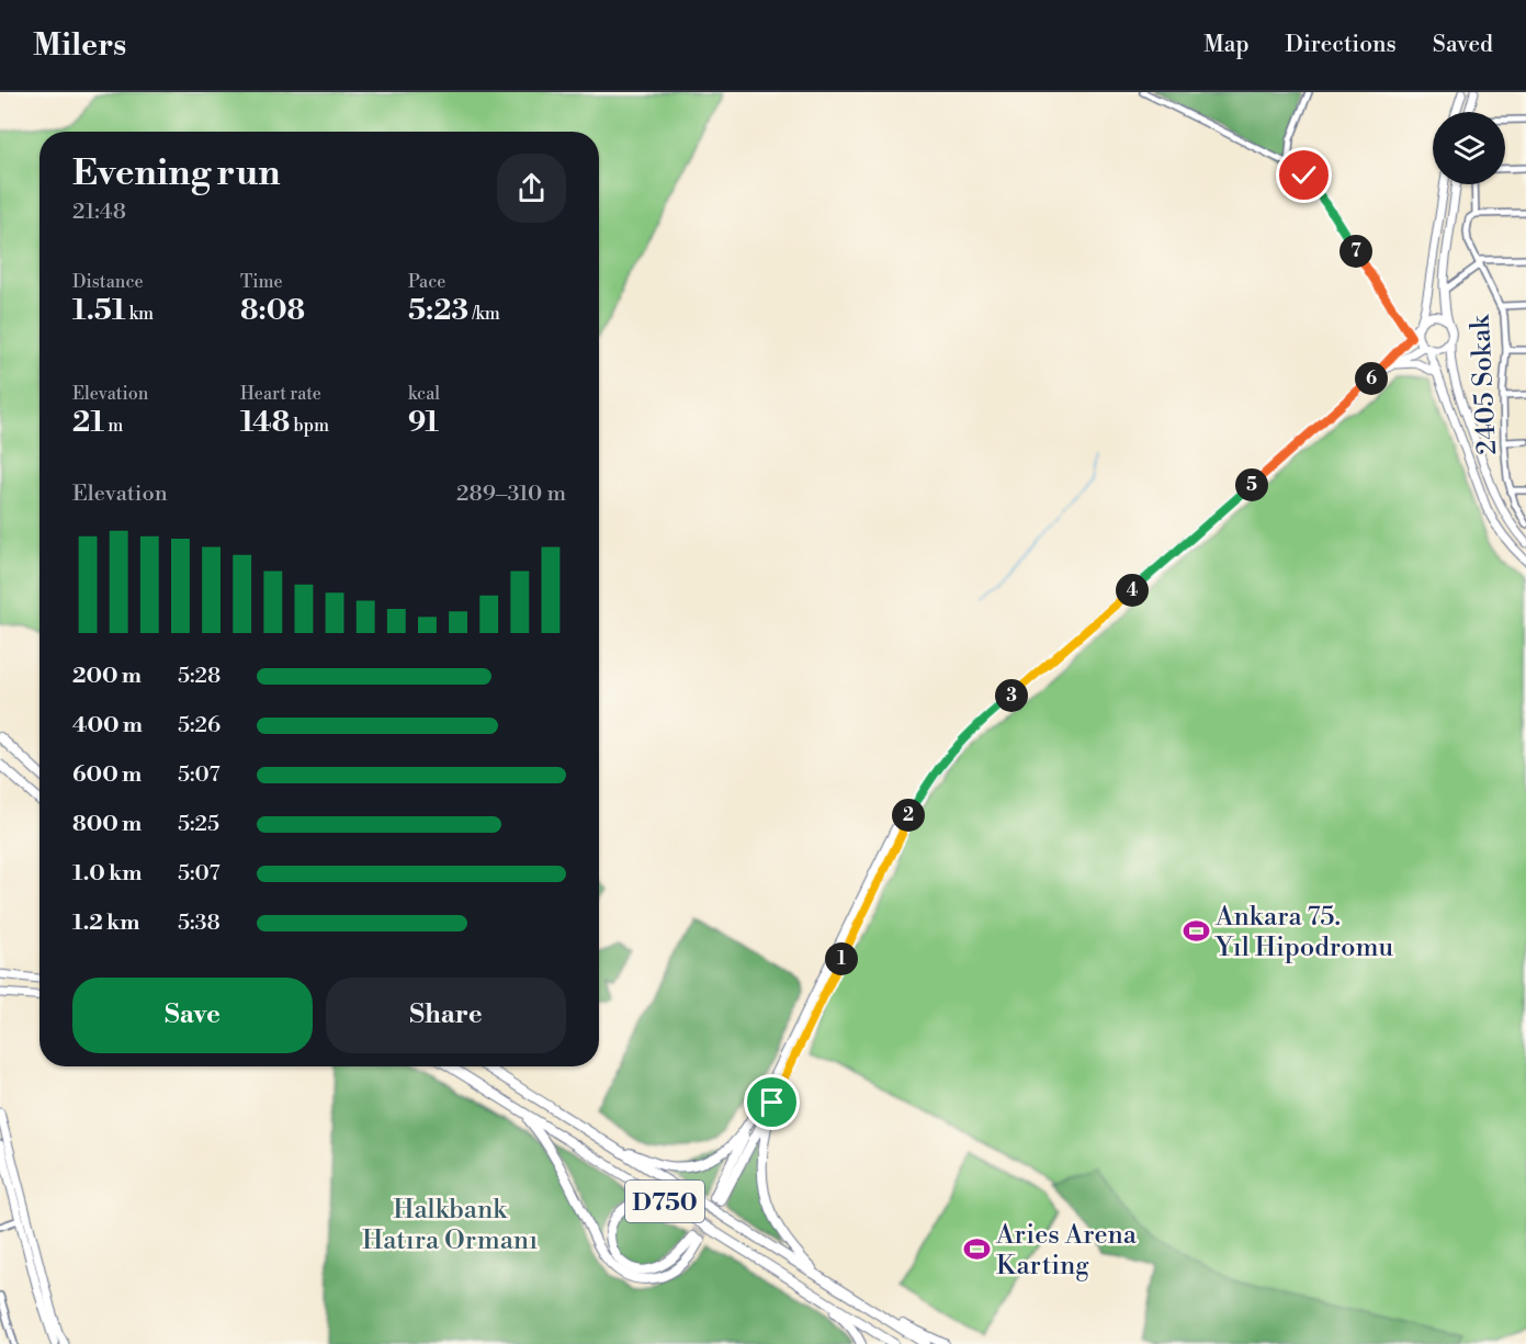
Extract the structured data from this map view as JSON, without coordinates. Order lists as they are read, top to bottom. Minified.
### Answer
{"streets":{"highway":["D750"],"street":["2405 Sokak"]},"parks":["Halkbank Hatıra Ormanı"],"places":{"sports":["Ankara 75. Yıl Hipodromu","Aries Arena Karting"]},"page":{"header":"Milers","nav":["Map","Directions","Saved"],"heading":["Evening run","21:48"],"pins":["7","6","5","4","3","2","1"],"stats":[["Distance","1.51 km"],["Time","8:08"],["Pace","5:23 /km"],["Elevation","21 m"],["Heart rate","148 bpm"],["kcal","91"]],"chart":["Elevation","289–310 m"],"list":[{"name":"200 m","note":"5:28"},{"name":"400 m","note":"5:26"},{"name":"600 m","note":"5:07"},{"name":"800 m","note":"5:25"},{"name":"1.0 km","note":"5:07"},{"name":"1.2 km","note":"5:38"}],"buttons":["Save","Share"]}}
